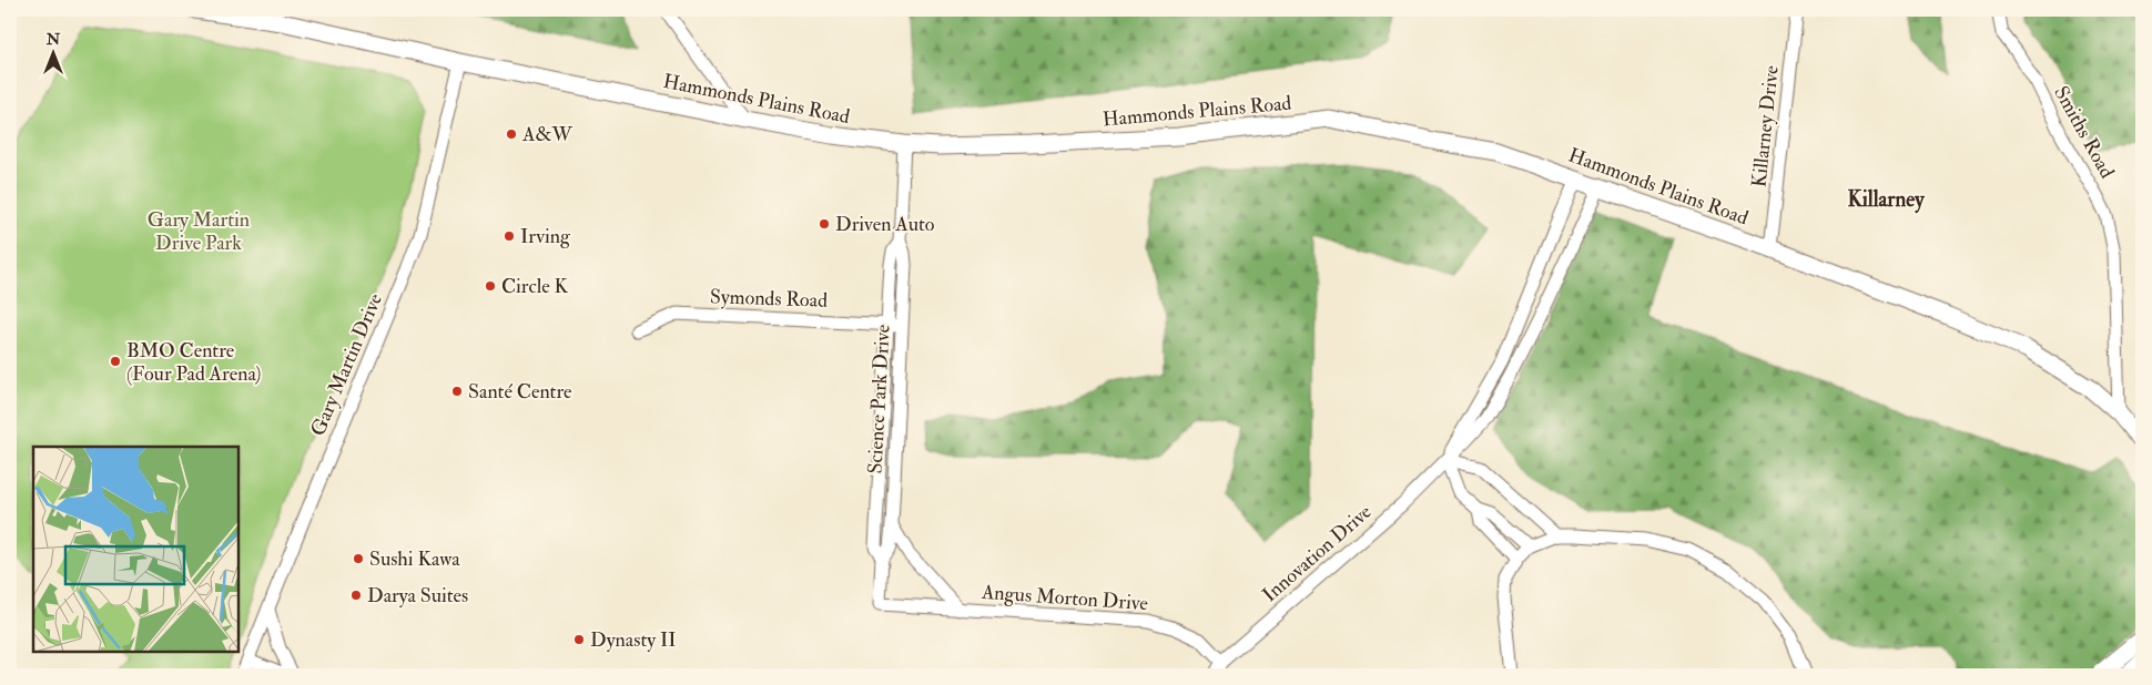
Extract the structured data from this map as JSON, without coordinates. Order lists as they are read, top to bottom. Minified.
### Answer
{"streets":{"main road":["Hammonds Plains Road"],"street":["Killarney Drive","Smiths Road","Symonds Road","Gary Martin Drive","Science Park Drive","Innovation Drive","Angus Morton Drive"]},"crossings":[["Hammonds Plains Road","Killarney Drive"],["Hammonds Plains Road","Smiths Road"],["Hammonds Plains Road","Gary Martin Drive"],["Hammonds Plains Road","Science Park Drive"],["Hammonds Plains Road","Innovation Drive"],["Symonds Road","Science Park Drive"],["Science Park Drive","Angus Morton Drive"],["Innovation Drive","Angus Morton Drive"]],"districts":["Killarney"],"parks":["Gary Martin Drive Park"],"places":["A&W","Driven Auto","Irving","Circle K","BMO Centre (Four Pad Arena)","Santé Centre","Sushi Kawa","Darya Suites","Dynasty II"],"north":"top"}
